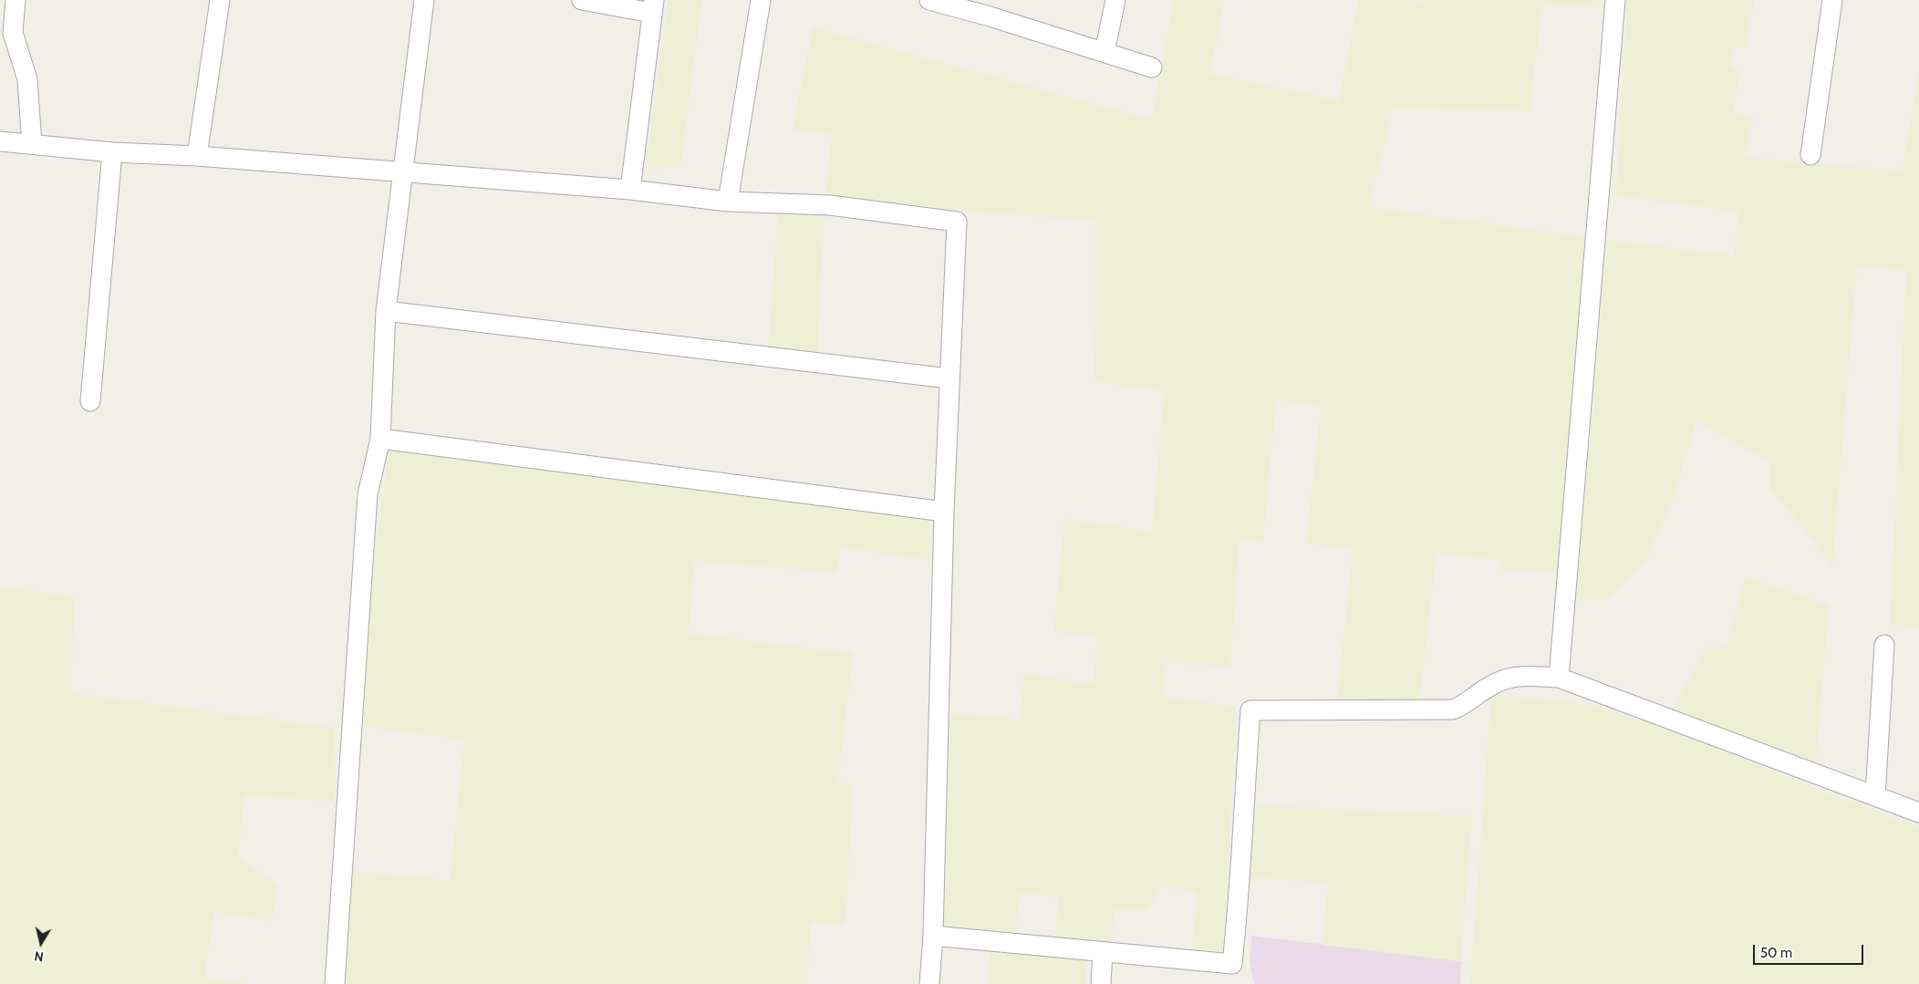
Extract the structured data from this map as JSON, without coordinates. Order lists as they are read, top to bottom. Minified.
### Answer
{"scale_bar":"50 m","north":"bottom"}
